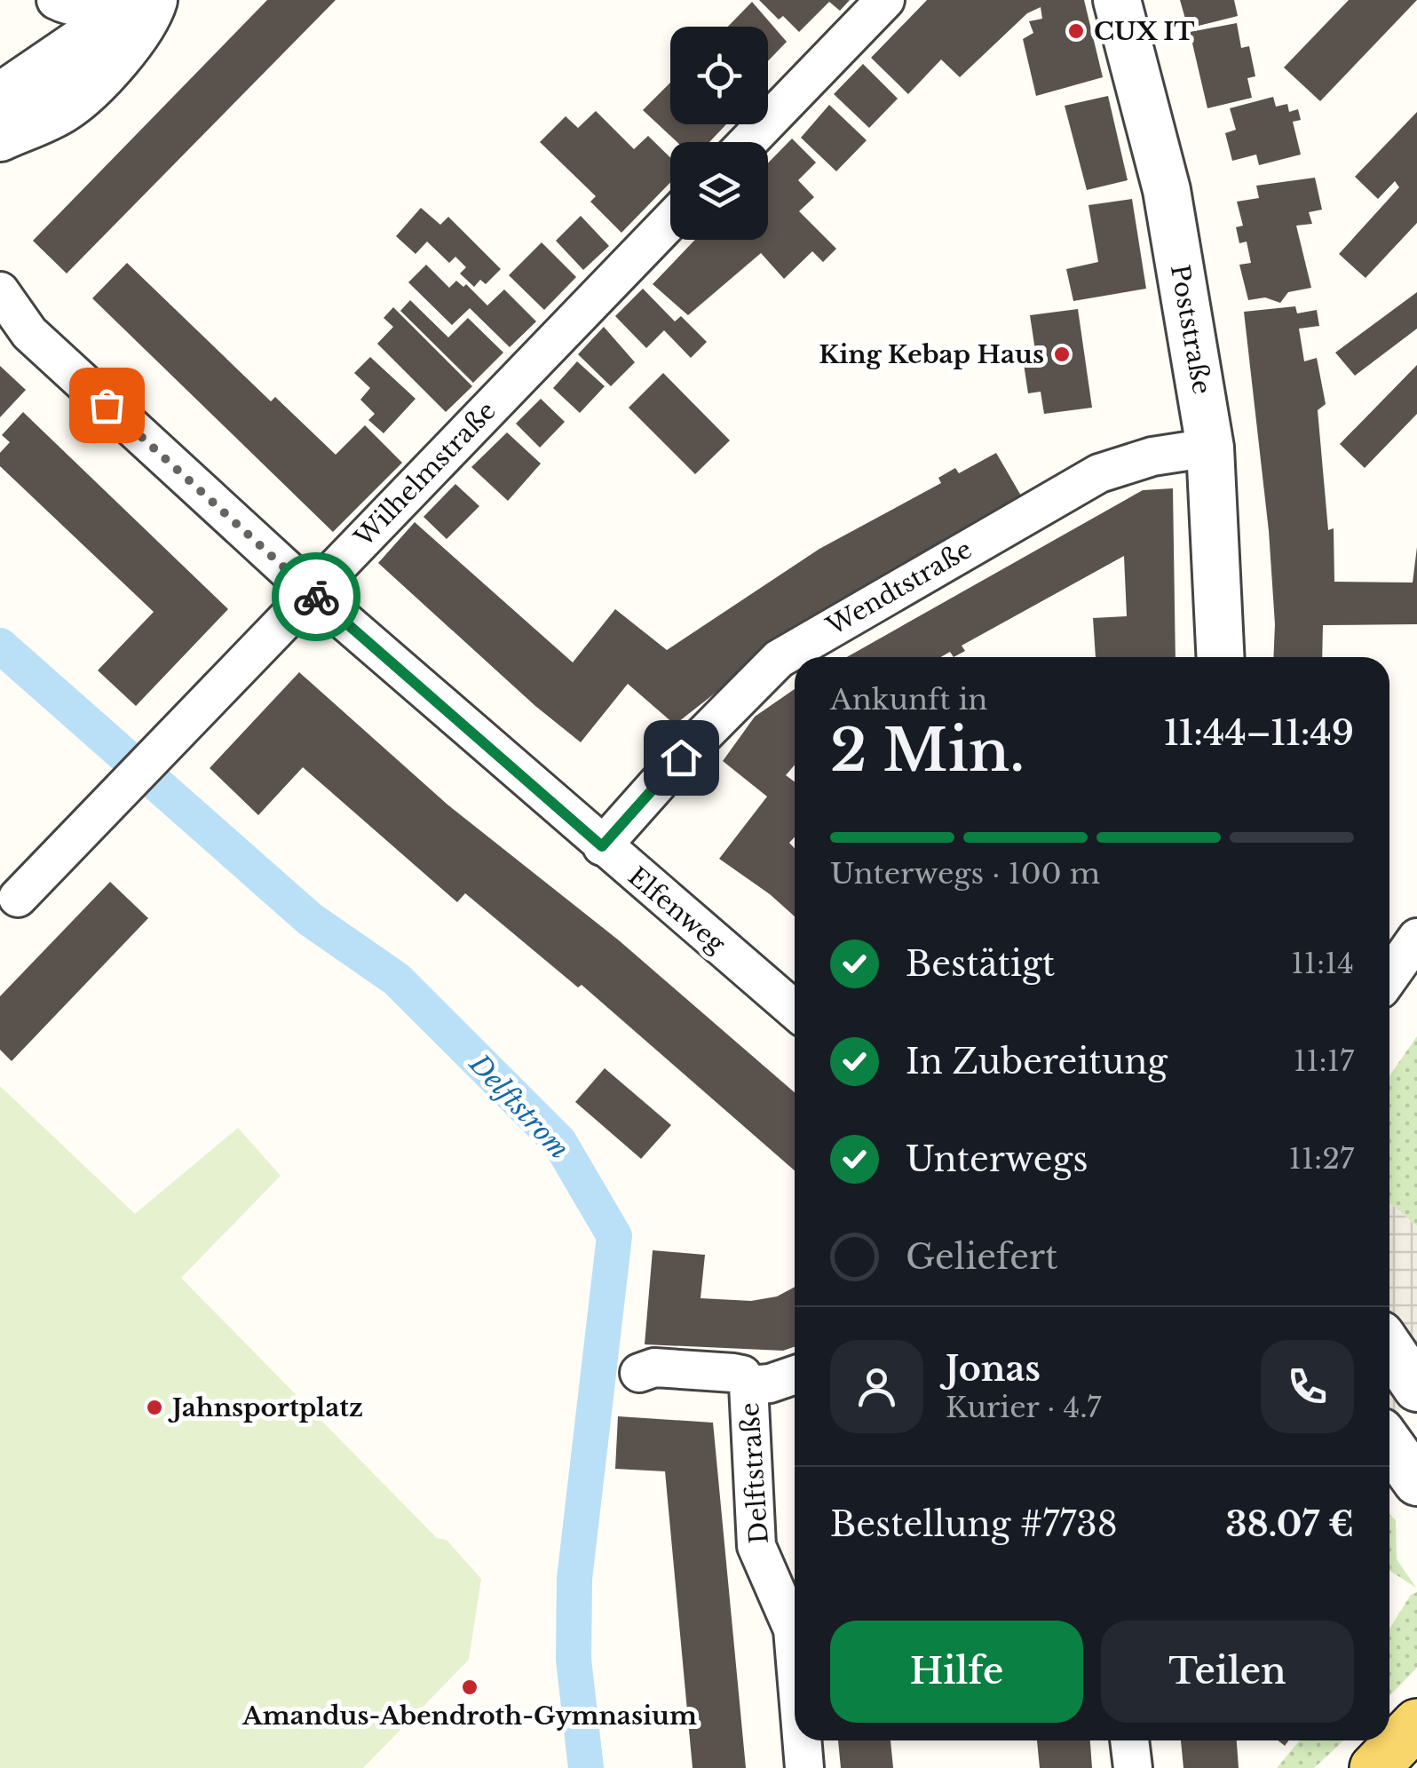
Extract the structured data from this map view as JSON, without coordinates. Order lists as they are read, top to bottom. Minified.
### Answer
{"streets":{"street":["Poststraße","Wilhelmstraße","Wendtstraße","Elfenweg","Delftstraße"]},"crossings":[["Poststraße","Wendtstraße"],["Wilhelmstraße","Elfenweg"],["Wendtstraße","Elfenweg"]],"water":["Delftstrom"],"places":["CUX IT","King Kebap Haus","Jahnsportplatz","Amandus-Abendroth-Gymnasium"],"page":{"heading":["2 Min.","Ankunft in","11:44–11:49"],"panel":["Jonas","Kurier · 4.7","Bestellung #7738","38.07 €"],"bar":"Unterwegs · 100 m","list":[["Bestätigt","11:14"],["In Zubereitung","11:17"],["Unterwegs","11:27"],"Geliefert"],"buttons":["Hilfe","Teilen"]}}
